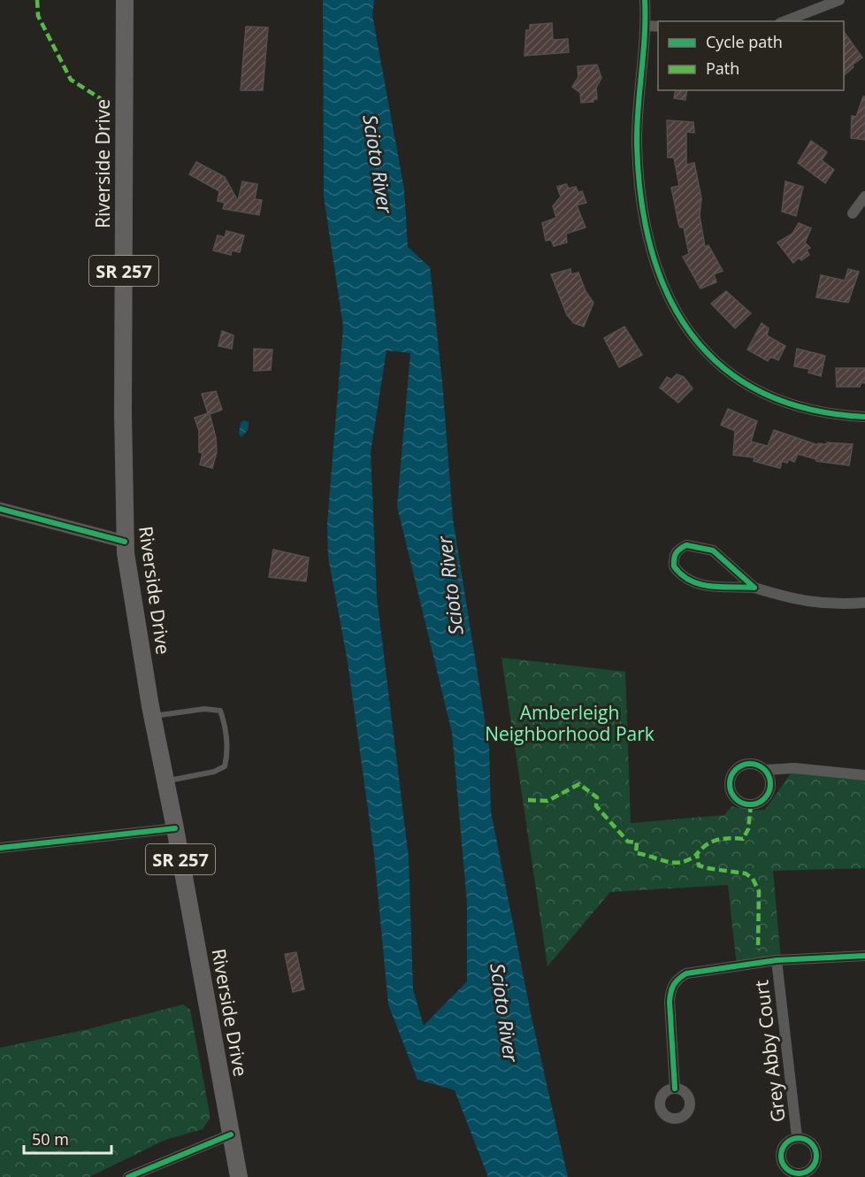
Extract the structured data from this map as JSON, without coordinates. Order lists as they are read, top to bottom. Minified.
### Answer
{"streets":{"main road":["Riverside Drive","SR 257"],"street":["Grey Abby Court"]},"water":["Scioto River"],"parks":["Amberleigh Neighborhood Park"],"legend":["Cycle path","Path"],"scale_bar":"50 m"}
